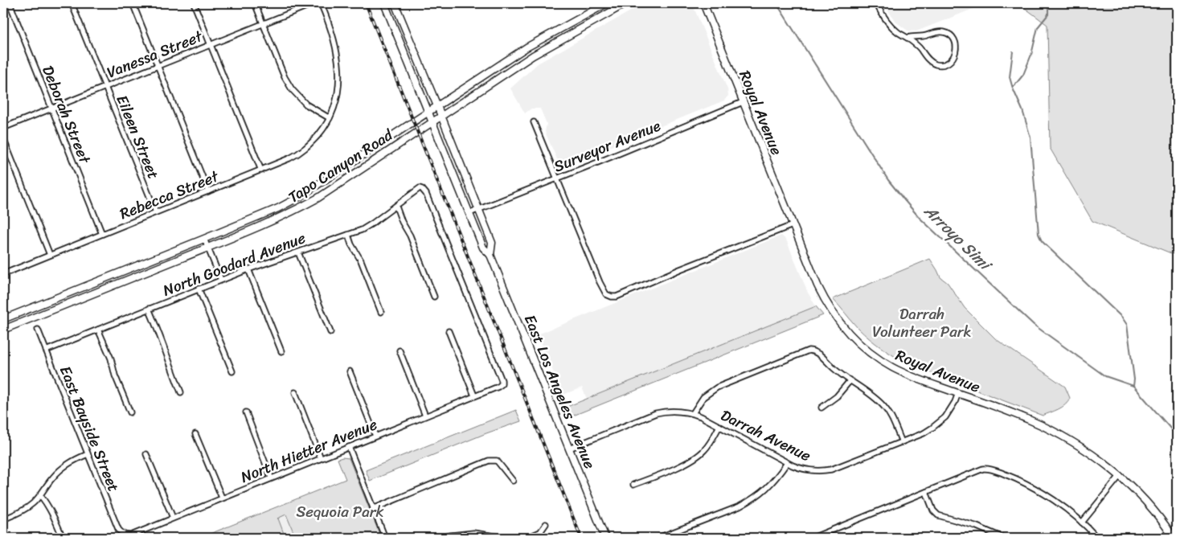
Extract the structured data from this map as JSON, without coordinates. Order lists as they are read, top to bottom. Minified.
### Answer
{"streets":{"main road":["Royal Avenue","Tapo Canyon Road","East Los Angeles Avenue"],"street":["Vanessa Street","Deborah Street","Eileen Street","Surveyor Avenue","Rebecca Street","North Goodard Avenue","East Bayside Street","Darrah Avenue","North Hietter Avenue"]},"crossings":[["Vanessa Street","Deborah Street"],["Vanessa Street","Eileen Street"],["Royal Avenue","Surveyor Avenue"],["Royal Avenue","Darrah Avenue"],["Deborah Street","Rebecca Street"],["Eileen Street","Rebecca Street"],["Surveyor Avenue","East Los Angeles Avenue"],["Tapo Canyon Road","East Los Angeles Avenue"],["North Goodard Avenue","East Bayside Street"],["North Goodard Avenue","North Hietter Avenue"],["East Los Angeles Avenue","Darrah Avenue"],["East Bayside Street","North Hietter Avenue"]],"water":["Arroyo Simi"],"parks":["Darrah Volunteer Park","Sequoia Park"]}
